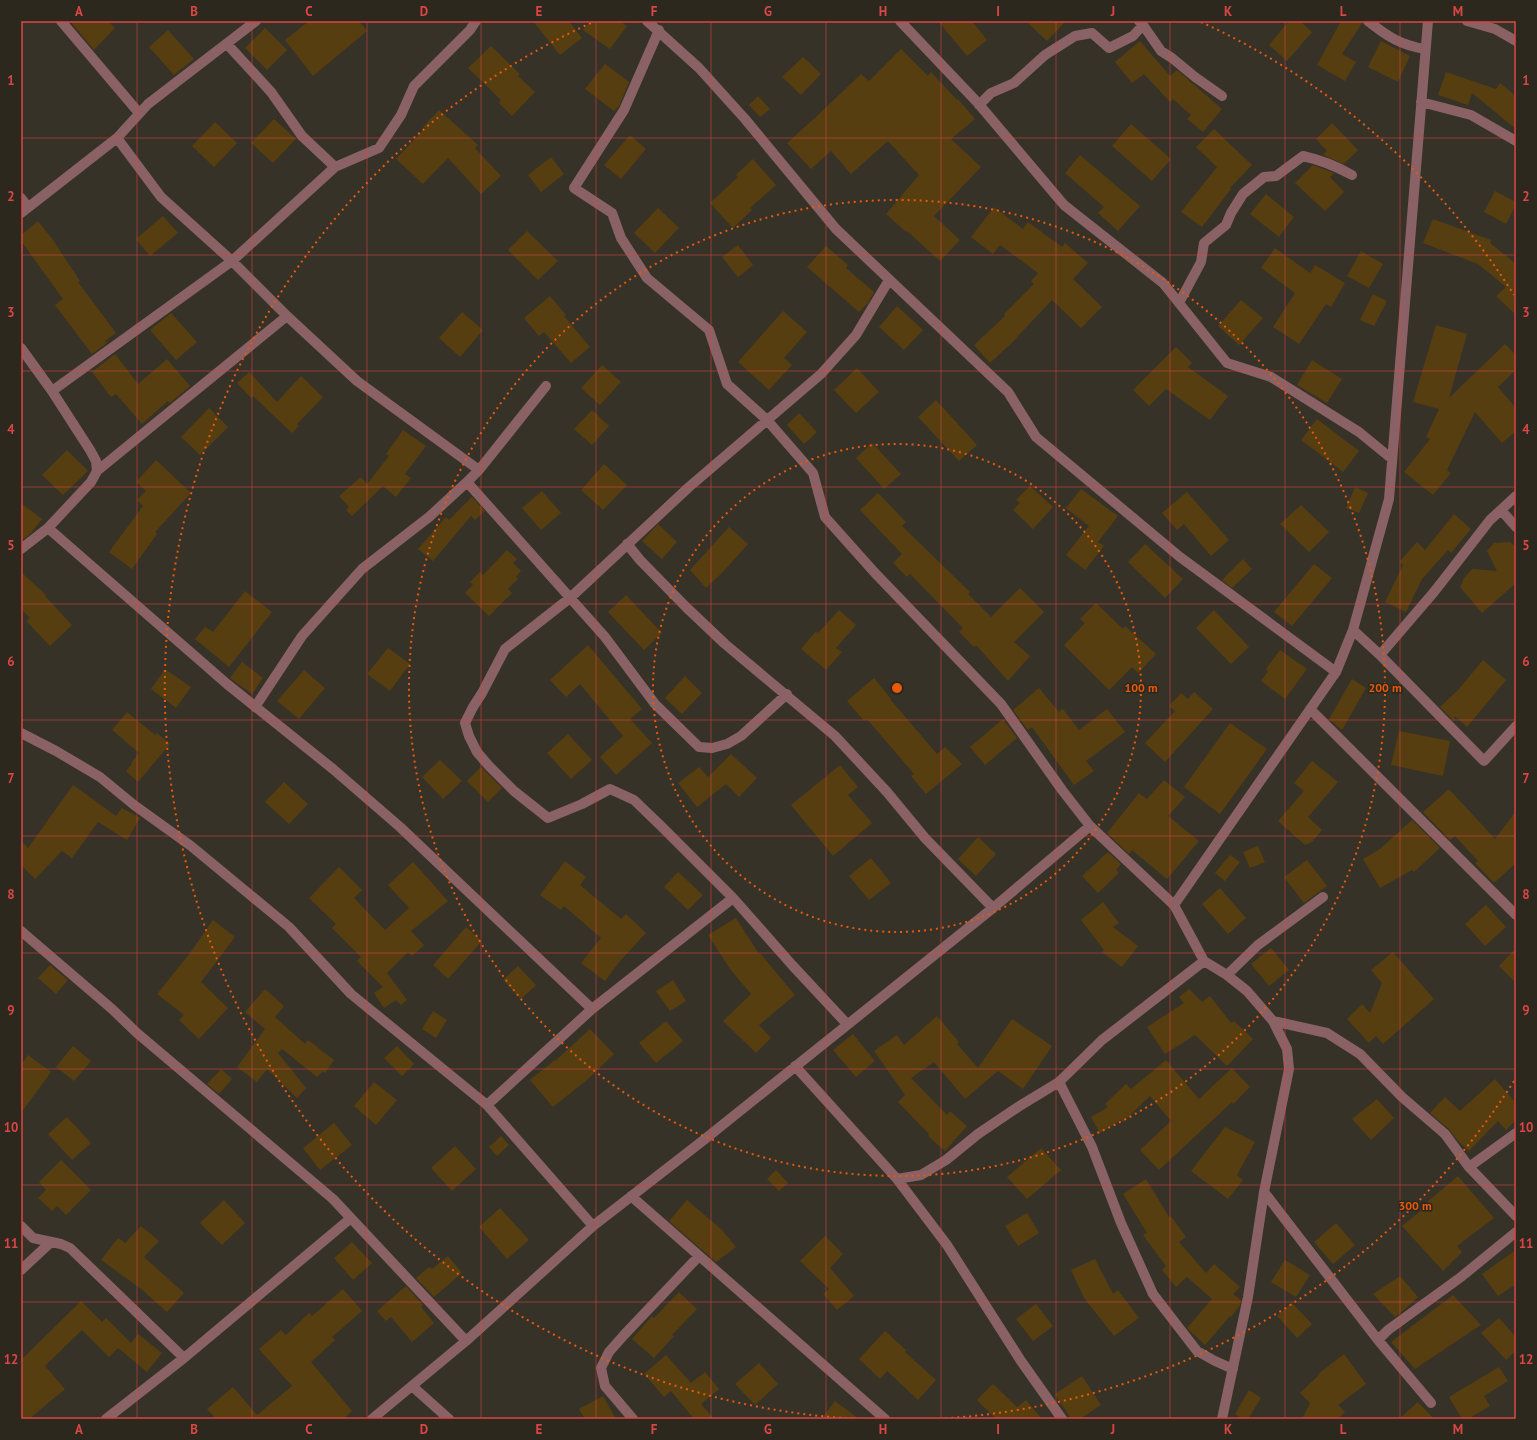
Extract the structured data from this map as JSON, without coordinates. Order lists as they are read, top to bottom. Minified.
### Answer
{"grid":{"columns":["A","B","C","D","E","F","G","H","I","J","K","L","M"],"rows":["1","2","3","4","5","6","7","8","9","10","11","12"]},"rings":["100 m","200 m","300 m"]}
